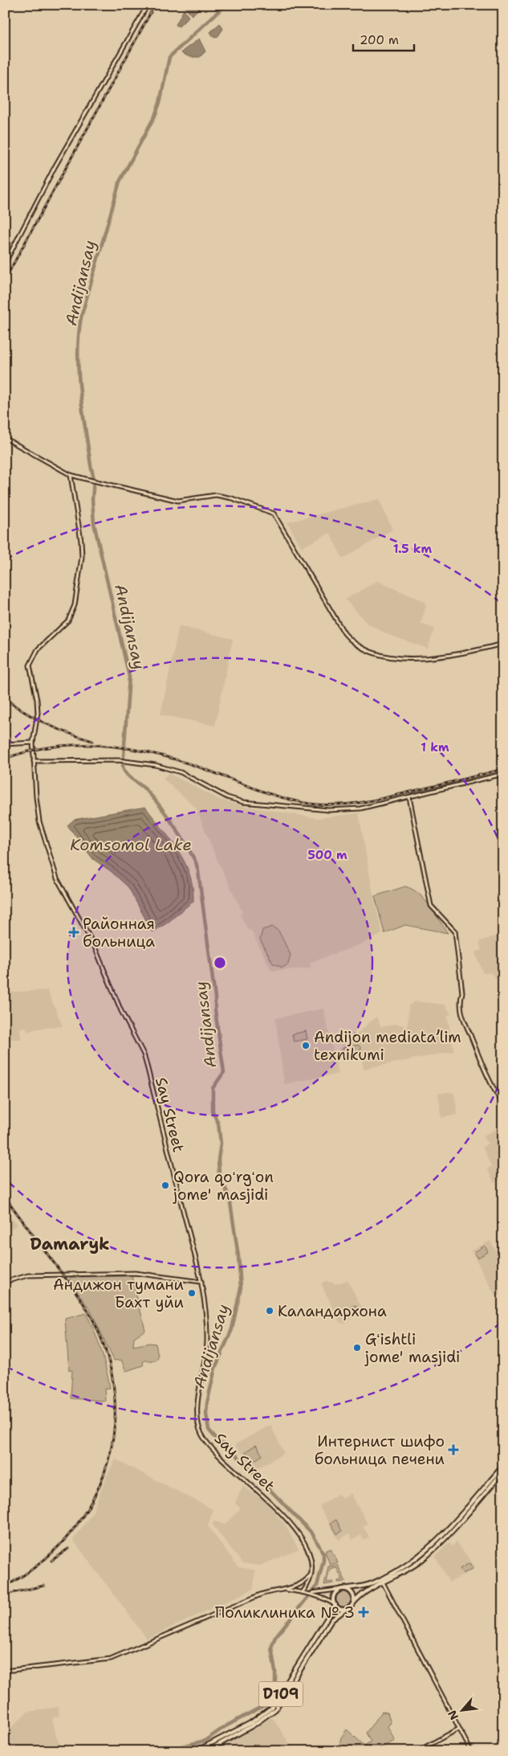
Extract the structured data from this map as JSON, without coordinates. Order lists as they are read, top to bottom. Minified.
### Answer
{"streets":{"main road":["Say Street","D109"]},"districts":["Damaryk"],"water":["Andijansay","Komsomol Lake"],"places":{"health":["Районная больница","Интернист шифо больница печени","Поликлиника № 3"],"other":["Andijon mediataʼlim texnikumi","Qora qoʻrgʻon jome' masjidi","Андижон тумани Бахт уйи","Каландархона","Gʻishtli jome' masjidi"]},"scale_bar":"200 m","north":"bottom left","rings":["1.5 km","1 km","500 m"]}
